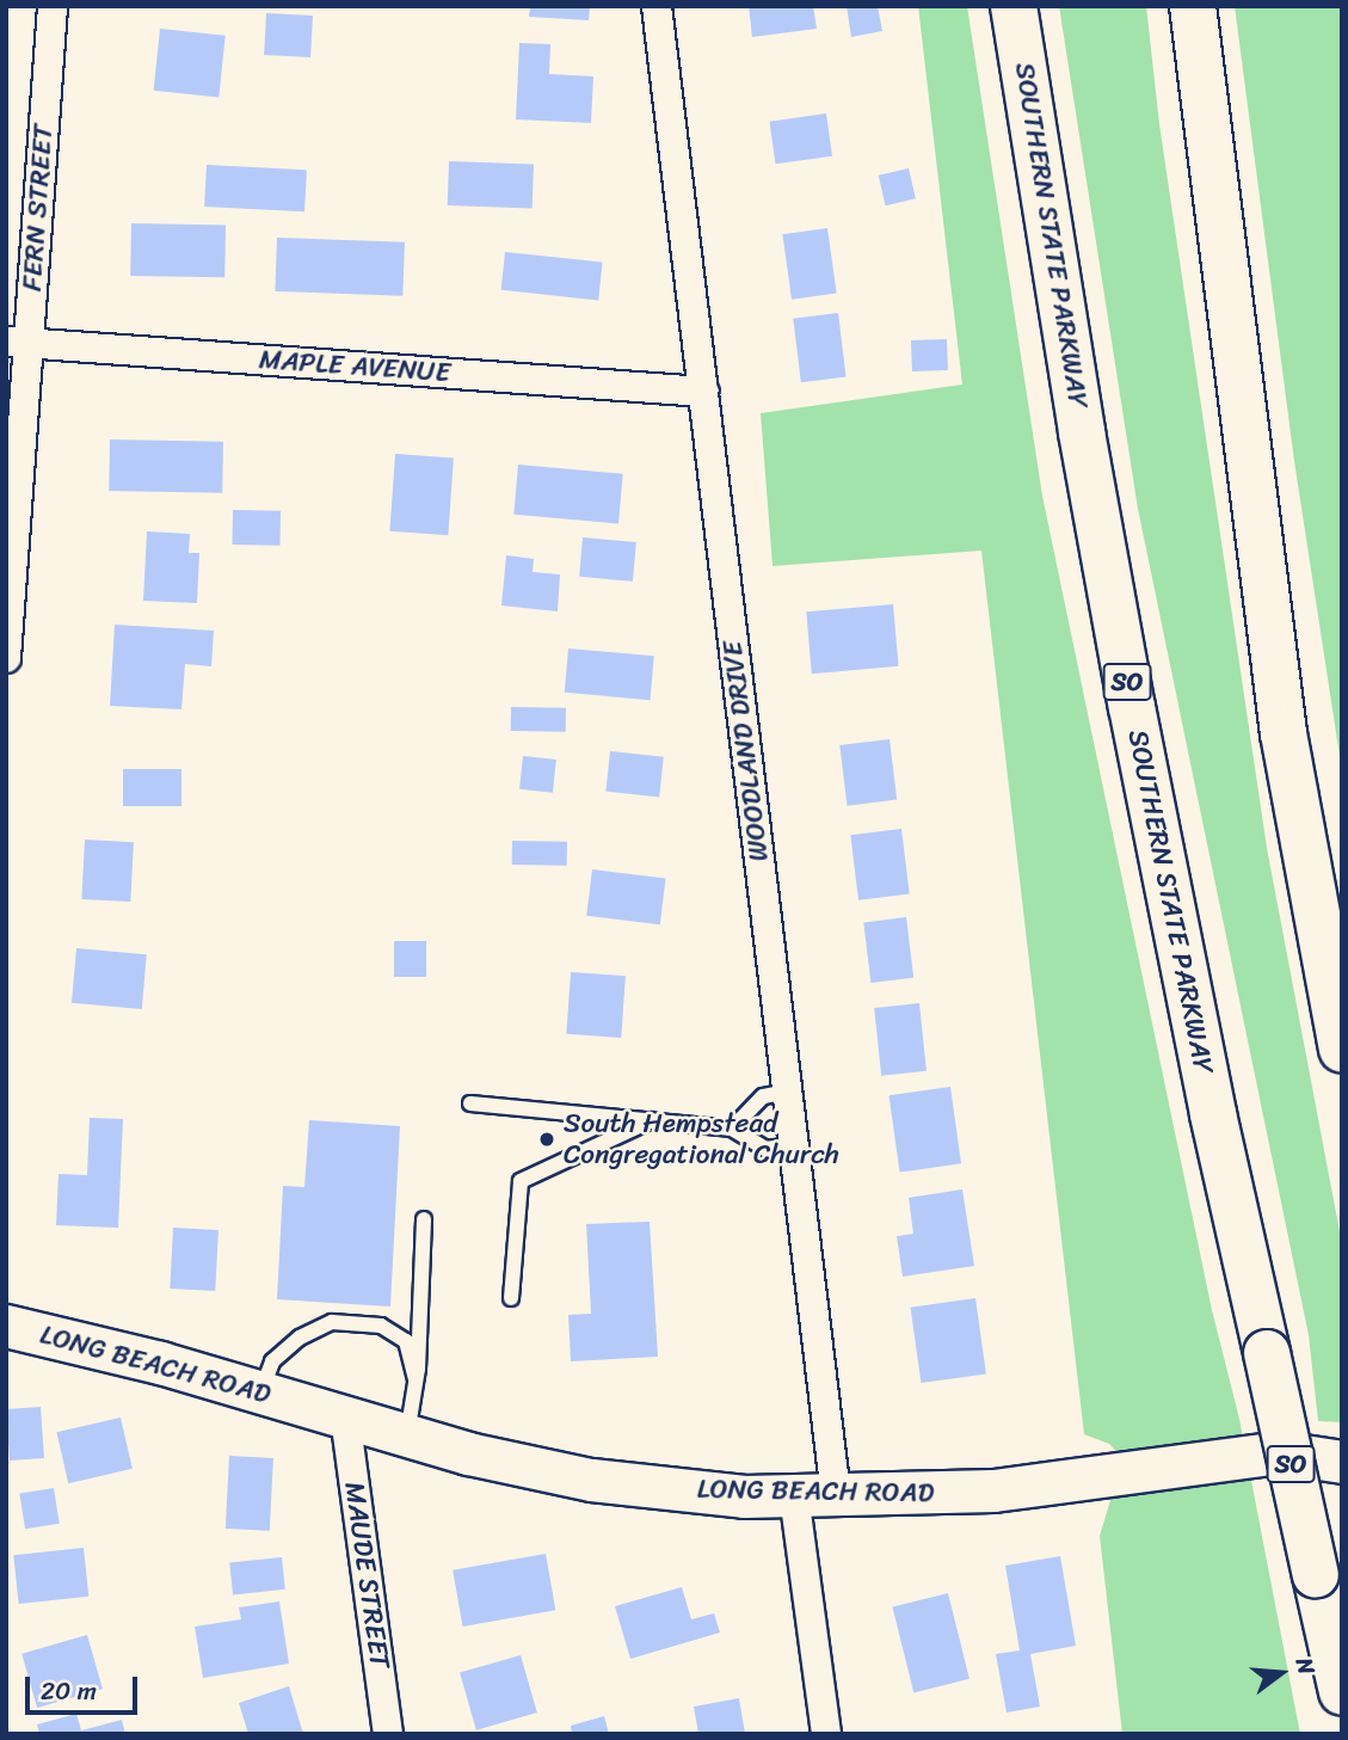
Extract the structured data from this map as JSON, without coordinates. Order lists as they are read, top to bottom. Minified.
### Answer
{"streets":{"highway":["SOUTHERN STATE PARKWAY","SO"],"main road":["LONG BEACH ROAD"],"street":["FERN STREET","MAPLE AVENUE","WOODLAND DRIVE","MAUDE STREET"]},"crossings":[["FERN STREET","MAPLE AVENUE"],["MAPLE AVENUE","WOODLAND DRIVE"],["WOODLAND DRIVE","LONG BEACH ROAD"],["LONG BEACH ROAD","MAUDE STREET"]],"places":["South Hempstead Congregational Church"],"scale_bar":"20 m","north":"right"}
